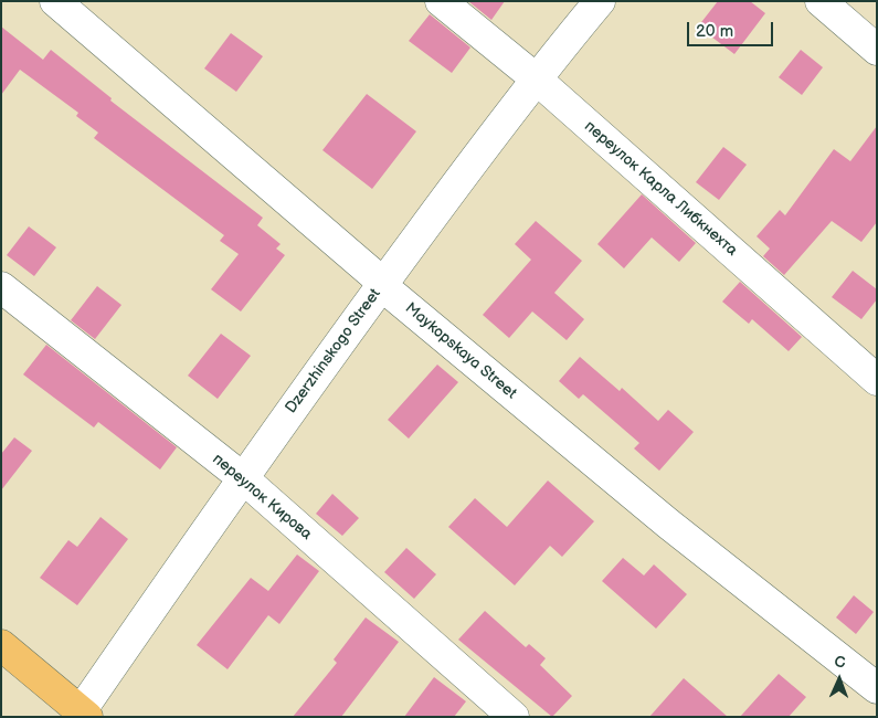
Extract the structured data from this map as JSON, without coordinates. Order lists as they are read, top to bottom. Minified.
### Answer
{"streets":{"street":["переулок Карла Либкнехта","Dzerzhinskogo Street","Maykopskaya Street","переулок Кирова"]},"crossings":[["переулок Карла Либкнехта","Dzerzhinskogo Street"],["Dzerzhinskogo Street","Maykopskaya Street"],["Dzerzhinskogo Street","переулок Кирова"]],"scale_bar":"20 m","north":"top"}
